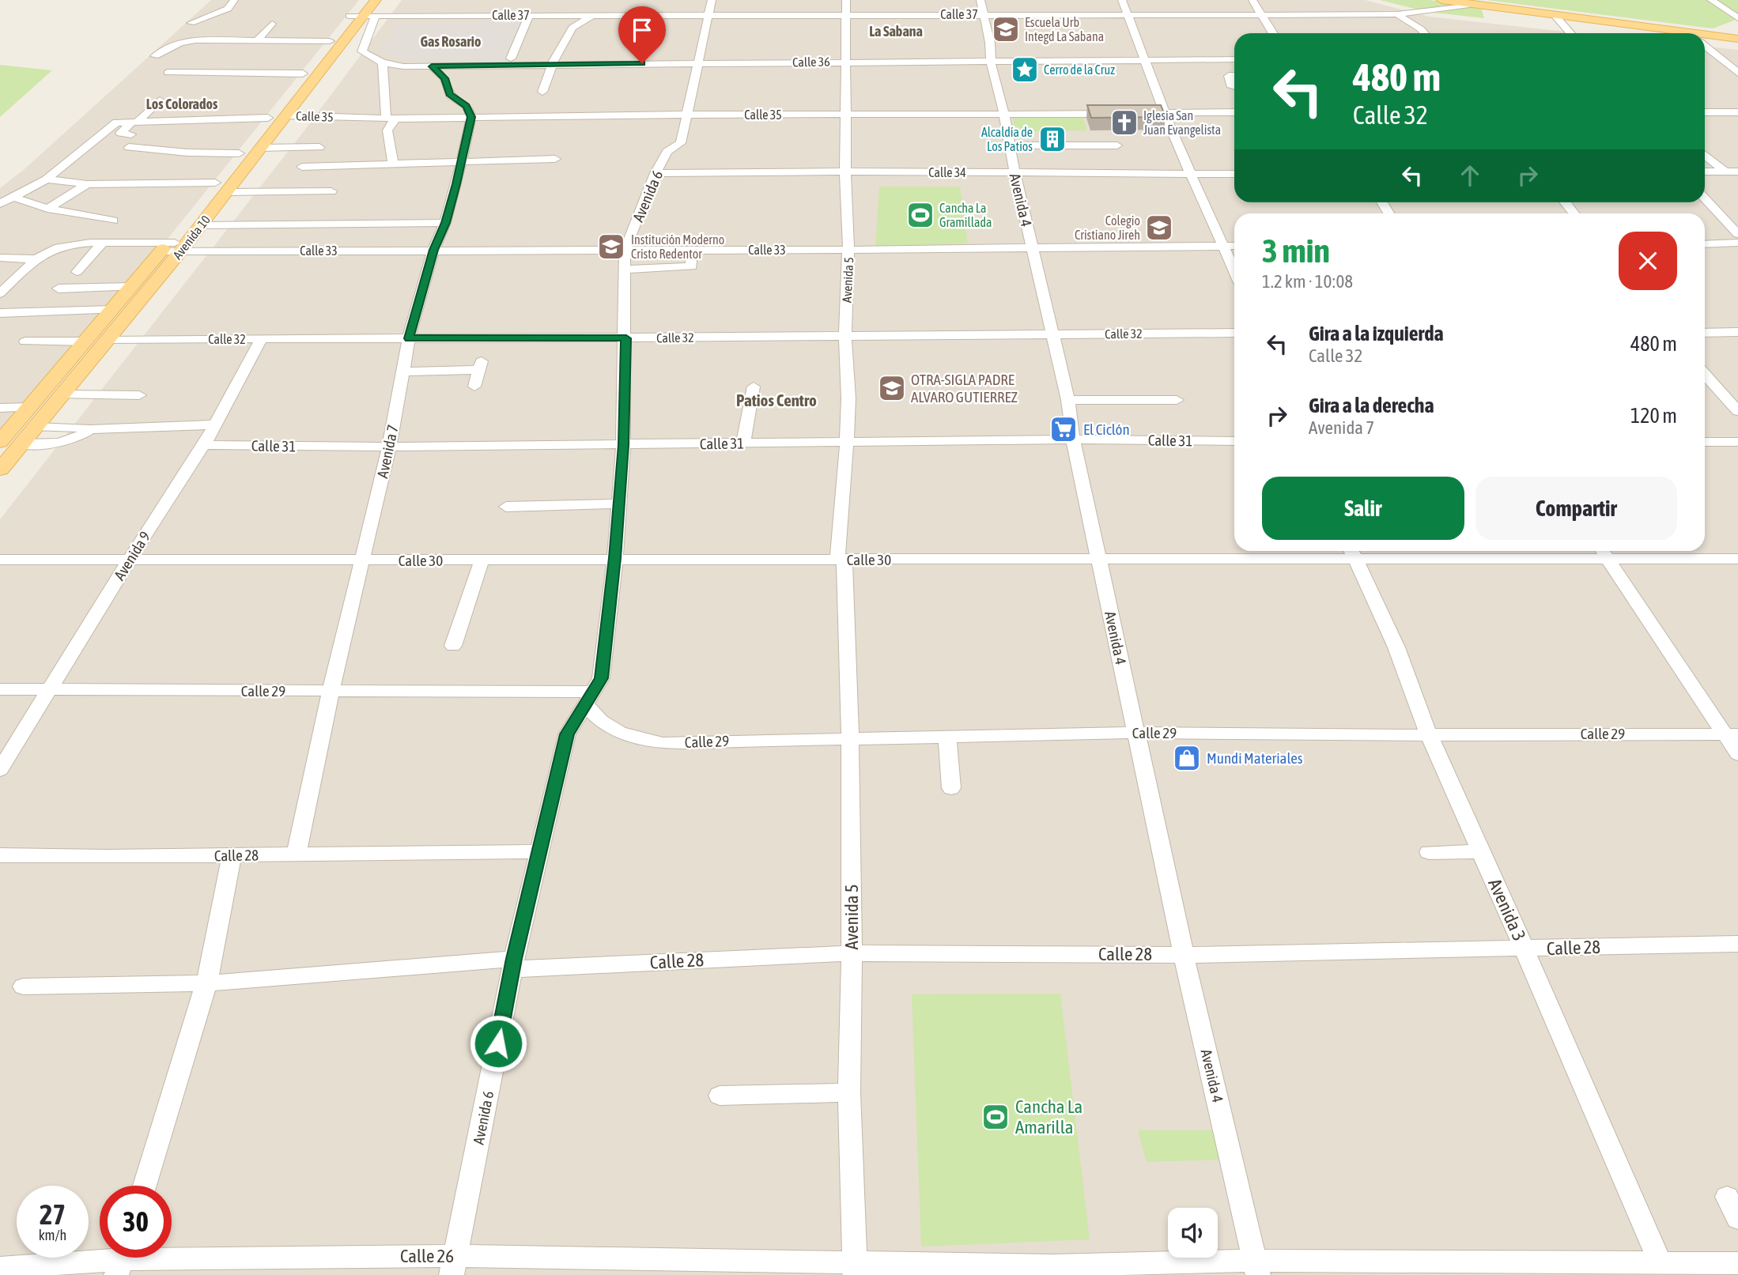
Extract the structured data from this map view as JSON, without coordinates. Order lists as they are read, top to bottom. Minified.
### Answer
{"streets":{"main road":["Avenida 10"],"street":["Calle 37","Calle 36","Calle 35","Calle 34","Avenida 6","Avenida 4","Calle 33","Avenida 5","Calle 32","Calle 31","Avenida 7","Avenida 9","Calle 30","Calle 29","Calle 28","Avenida 3","Calle 26"]},"crossings":[["Calle 37","Avenida 6"],["Calle 37","Avenida 4"],["Calle 37","Avenida 10"],["Calle 37","Avenida 5"],["Calle 36","Avenida 6"],["Calle 36","Avenida 4"],["Calle 36","Avenida 5"],["Calle 35","Avenida 6"],["Calle 35","Avenida 4"],["Calle 35","Avenida 10"],["Calle 35","Avenida 5"],["Calle 35","Avenida 7"],["Calle 34","Avenida 6"],["Calle 34","Avenida 4"],["Calle 34","Avenida 5"],["Avenida 6","Calle 33"],["Avenida 6","Calle 32"],["Avenida 6","Calle 31"],["Avenida 6","Calle 30"],["Avenida 6","Calle 29"],["Avenida 6","Calle 28"],["Avenida 6","Calle 26"],["Avenida 4","Calle 33"],["Avenida 4","Calle 32"],["Avenida 4","Calle 31"],["Avenida 4","Calle 30"],["Avenida 4","Calle 29"],["Avenida 4","Calle 28"],["Avenida 4","Calle 26"],["Avenida 10","Calle 33"],["Avenida 10","Calle 32"],["Calle 33","Avenida 5"],["Calle 33","Avenida 7"],["Avenida 5","Calle 32"],["Avenida 5","Calle 31"],["Avenida 5","Calle 30"],["Avenida 5","Calle 29"],["Avenida 5","Calle 28"],["Avenida 5","Calle 26"],["Calle 32","Avenida 7"],["Calle 32","Avenida 9"],["Calle 31","Avenida 7"],["Calle 31","Avenida 9"],["Avenida 7","Calle 30"],["Avenida 7","Calle 29"],["Avenida 7","Calle 28"],["Avenida 9","Calle 30"],["Avenida 9","Calle 29"],["Calle 30","Avenida 3"],["Calle 29","Avenida 3"],["Calle 28","Avenida 3"],["Avenida 3","Calle 26"]],"districts":["La Sabana","Gas Rosario","Los Colorados","Patios Centro"],"places":{"school or university":["Escuela Urb Integd La Sabana","Colegio Cristiano Jireh","Institución Moderno Cristo Redentor","OTRA-SIGLA PADRE ALVARO GUTIERREZ"],"place":["Cerro de la Cruz"],"church":["Iglesia San Juan Evangelista"],"building":["Alcaldía de Los Patios"],"sports":["Cancha La Gramillada","Cancha La Amarilla"],"supermarket":["El Ciclón"],"shop":["Mundi Materiales"]},"page":{"turn":["480 m","Calle 32"],"heading":["3 min","1.2 km · 10:08"],"list":[{"name":"Gira a la izquierda","note":"Calle 32","value":"480 m"},{"name":"Gira a la derecha","note":"Avenida 7","value":"120 m"}],"buttons":["Salir","Compartir"],"speed":"27 km/h","limit":"30"}}
